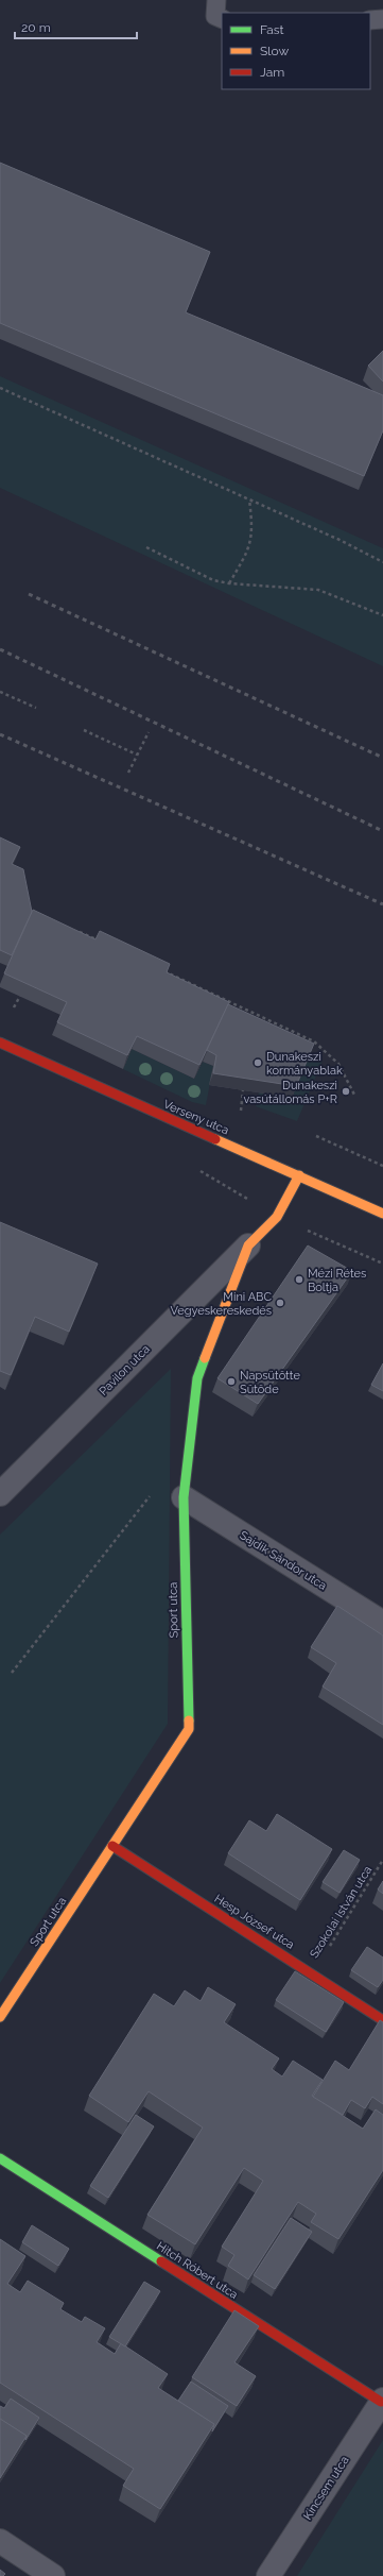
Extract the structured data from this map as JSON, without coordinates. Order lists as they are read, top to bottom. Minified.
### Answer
{"streets":{"street":["Verseny utca","Pavilon utca","Sajdik Sándor utca","Sport utca","Hesp József utca","Hitch Róbert utca","Kincsem utca"],"path":["Szokolai István utca"]},"crossings":[["Verseny utca","Sport utca"],["Pavilon utca","Sport utca"],["Sajdik Sándor utca","Sport utca"],["Sport utca","Hesp József utca"],["Szokolai István utca","Hesp József utca"],["Hitch Róbert utca","Kincsem utca"]],"places":["Dunakeszi kormányablak","Dunakeszi vasútállomás P+R","Mézi Rétes Boltja","Mini ABC Vegyeskereskedés","Napsütötte Sütöde"],"legend":["Fast","Slow","Jam"],"scale_bar":"20 m"}
